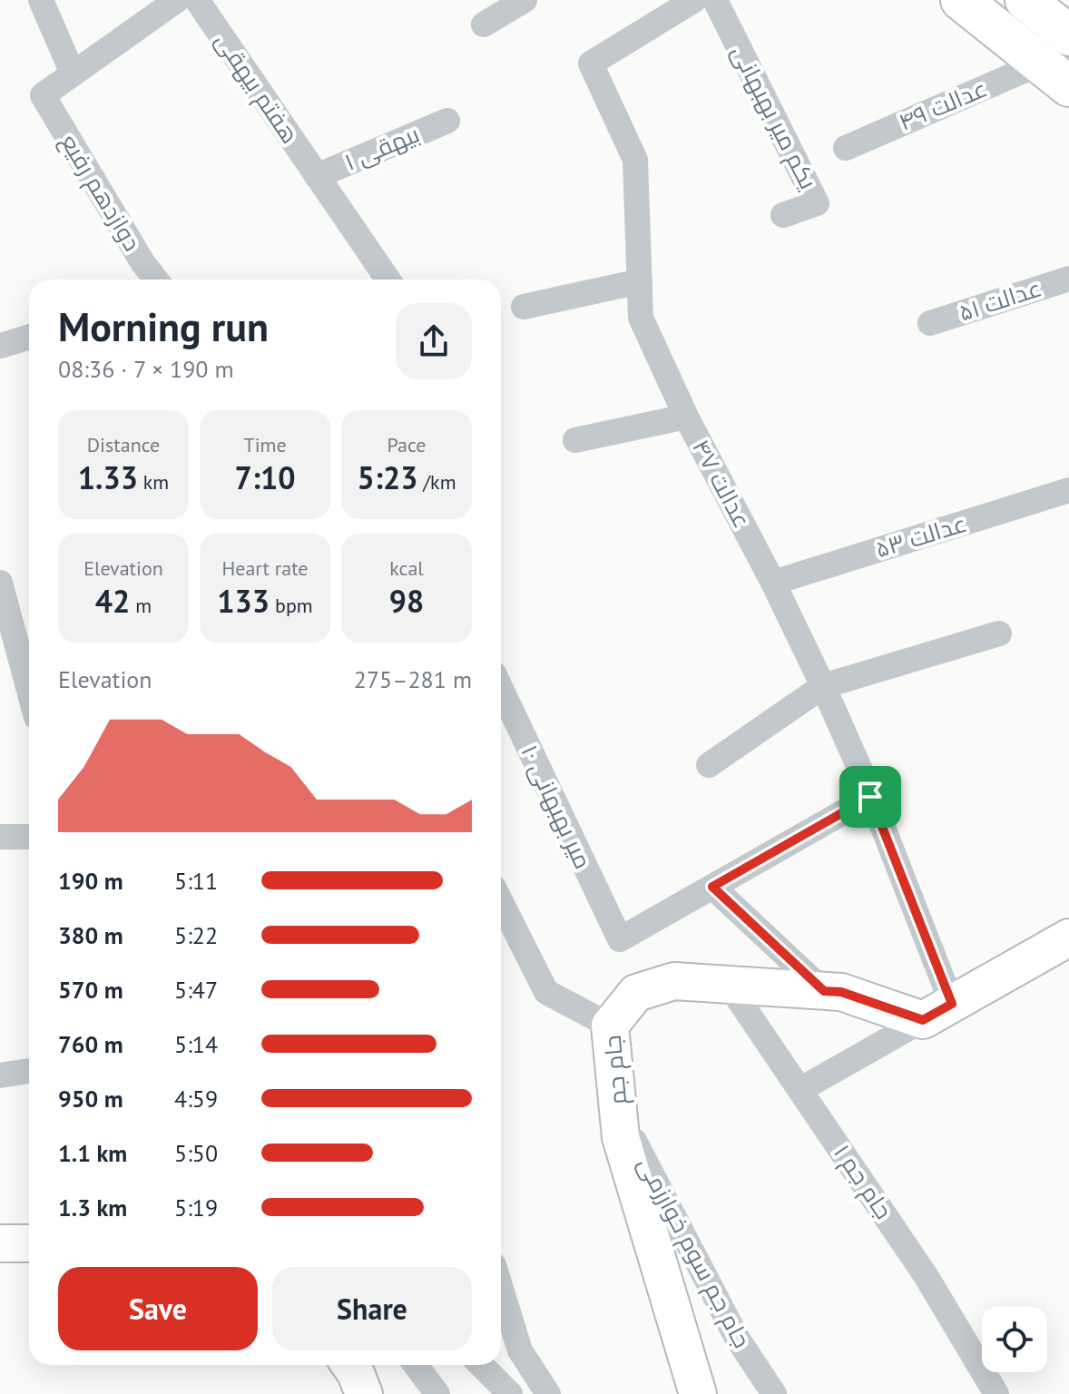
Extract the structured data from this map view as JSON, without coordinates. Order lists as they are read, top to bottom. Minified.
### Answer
{"streets":{"street":["هفتم بیهقی","عدالت ۴۹","یکم میر بهبهانی","بیهقی ۱","دوازدهم رفیع","عدالت ۵۱","عدالت ۴۷","عدالت ۵۳","۱۰ میر بهبهانی","جام جم","۱ جام جم","جام جم سوم خوارزمی"]},"crossings":[["هفتم بیهقی","بیهقی ۱"],["عدالت ۴۷","عدالت ۵۳"],["عدالت ۴۷","جام جم"],["جام جم","جام جم سوم خوارزمی"]],"page":{"heading":["Morning run","08:36 · 7 × 190 m"],"stats":[["Distance","1.33 km"],["Time","7:10"],["Pace","5:23 /km"],["Elevation","42 m"],["Heart rate","133 bpm"],["kcal","98"]],"chart":["Elevation","275–281 m"],"list":[{"name":"190 m","note":"5:11"},{"name":"380 m","note":"5:22"},{"name":"570 m","note":"5:47"},{"name":"760 m","note":"5:14"},{"name":"950 m","note":"4:59"},{"name":"1.1 km","note":"5:50"},{"name":"1.3 km","note":"5:19"}],"buttons":["Save","Share"]}}
